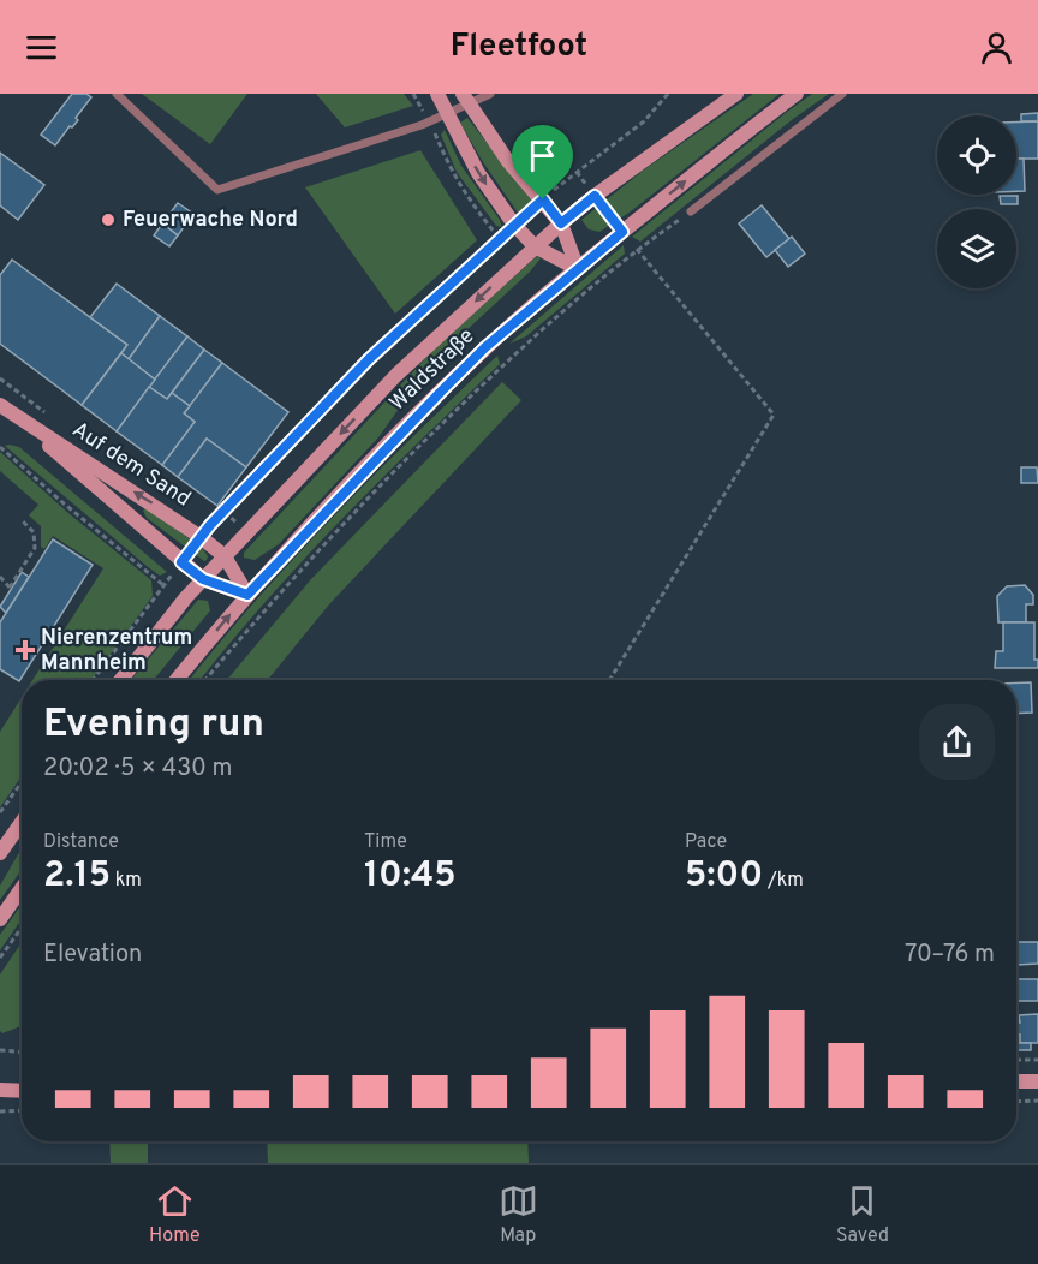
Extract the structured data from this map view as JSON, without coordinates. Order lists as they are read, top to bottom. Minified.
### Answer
{"streets":{"main road":["Waldstraße","Auf dem Sand"]},"crossings":[["Waldstraße","Auf dem Sand"]],"places":{"other":["Feuerwache Nord"],"health":["Nierenzentrum Mannheim"]},"page":{"header":"Fleetfoot","heading":["Evening run","20:02 · 5 × 430 m"],"stats":[["Distance","2.15 km"],["Time","10:45"],["Pace","5:00 /km"]],"chart":["Elevation","70–76 m"],"tabs":["Home","Map","Saved"]}}
